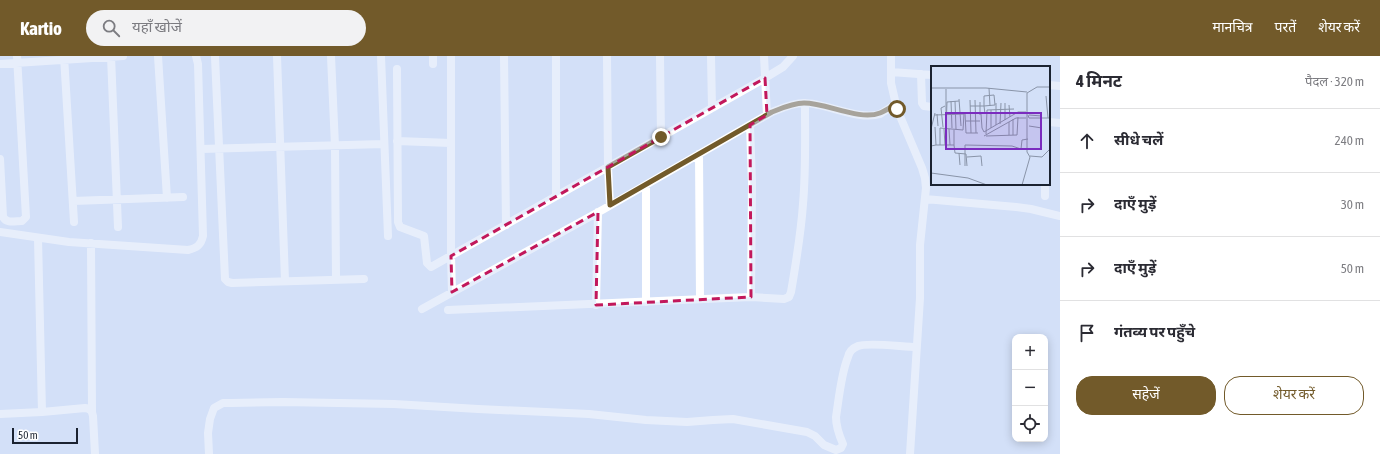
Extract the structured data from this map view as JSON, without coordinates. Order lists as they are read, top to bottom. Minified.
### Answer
{"scale_bar":"50 m","page":{"header":"Kartio","search":"यहाँ खोजें","nav":["मानचित्र","परतें","शेयर करें"],"heading":["4 मिनट","पैदल · 320 m"],"list":[["सीधे चलें","240 m"],["दाएँ मुड़ें","30 m"],["दाएँ मुड़ें","50 m"],"गंतव्य पर पहुँचे"],"map_buttons":["+","−"],"buttons":["सहेजें","शेयर करें"],"scale":"50 m"}}
